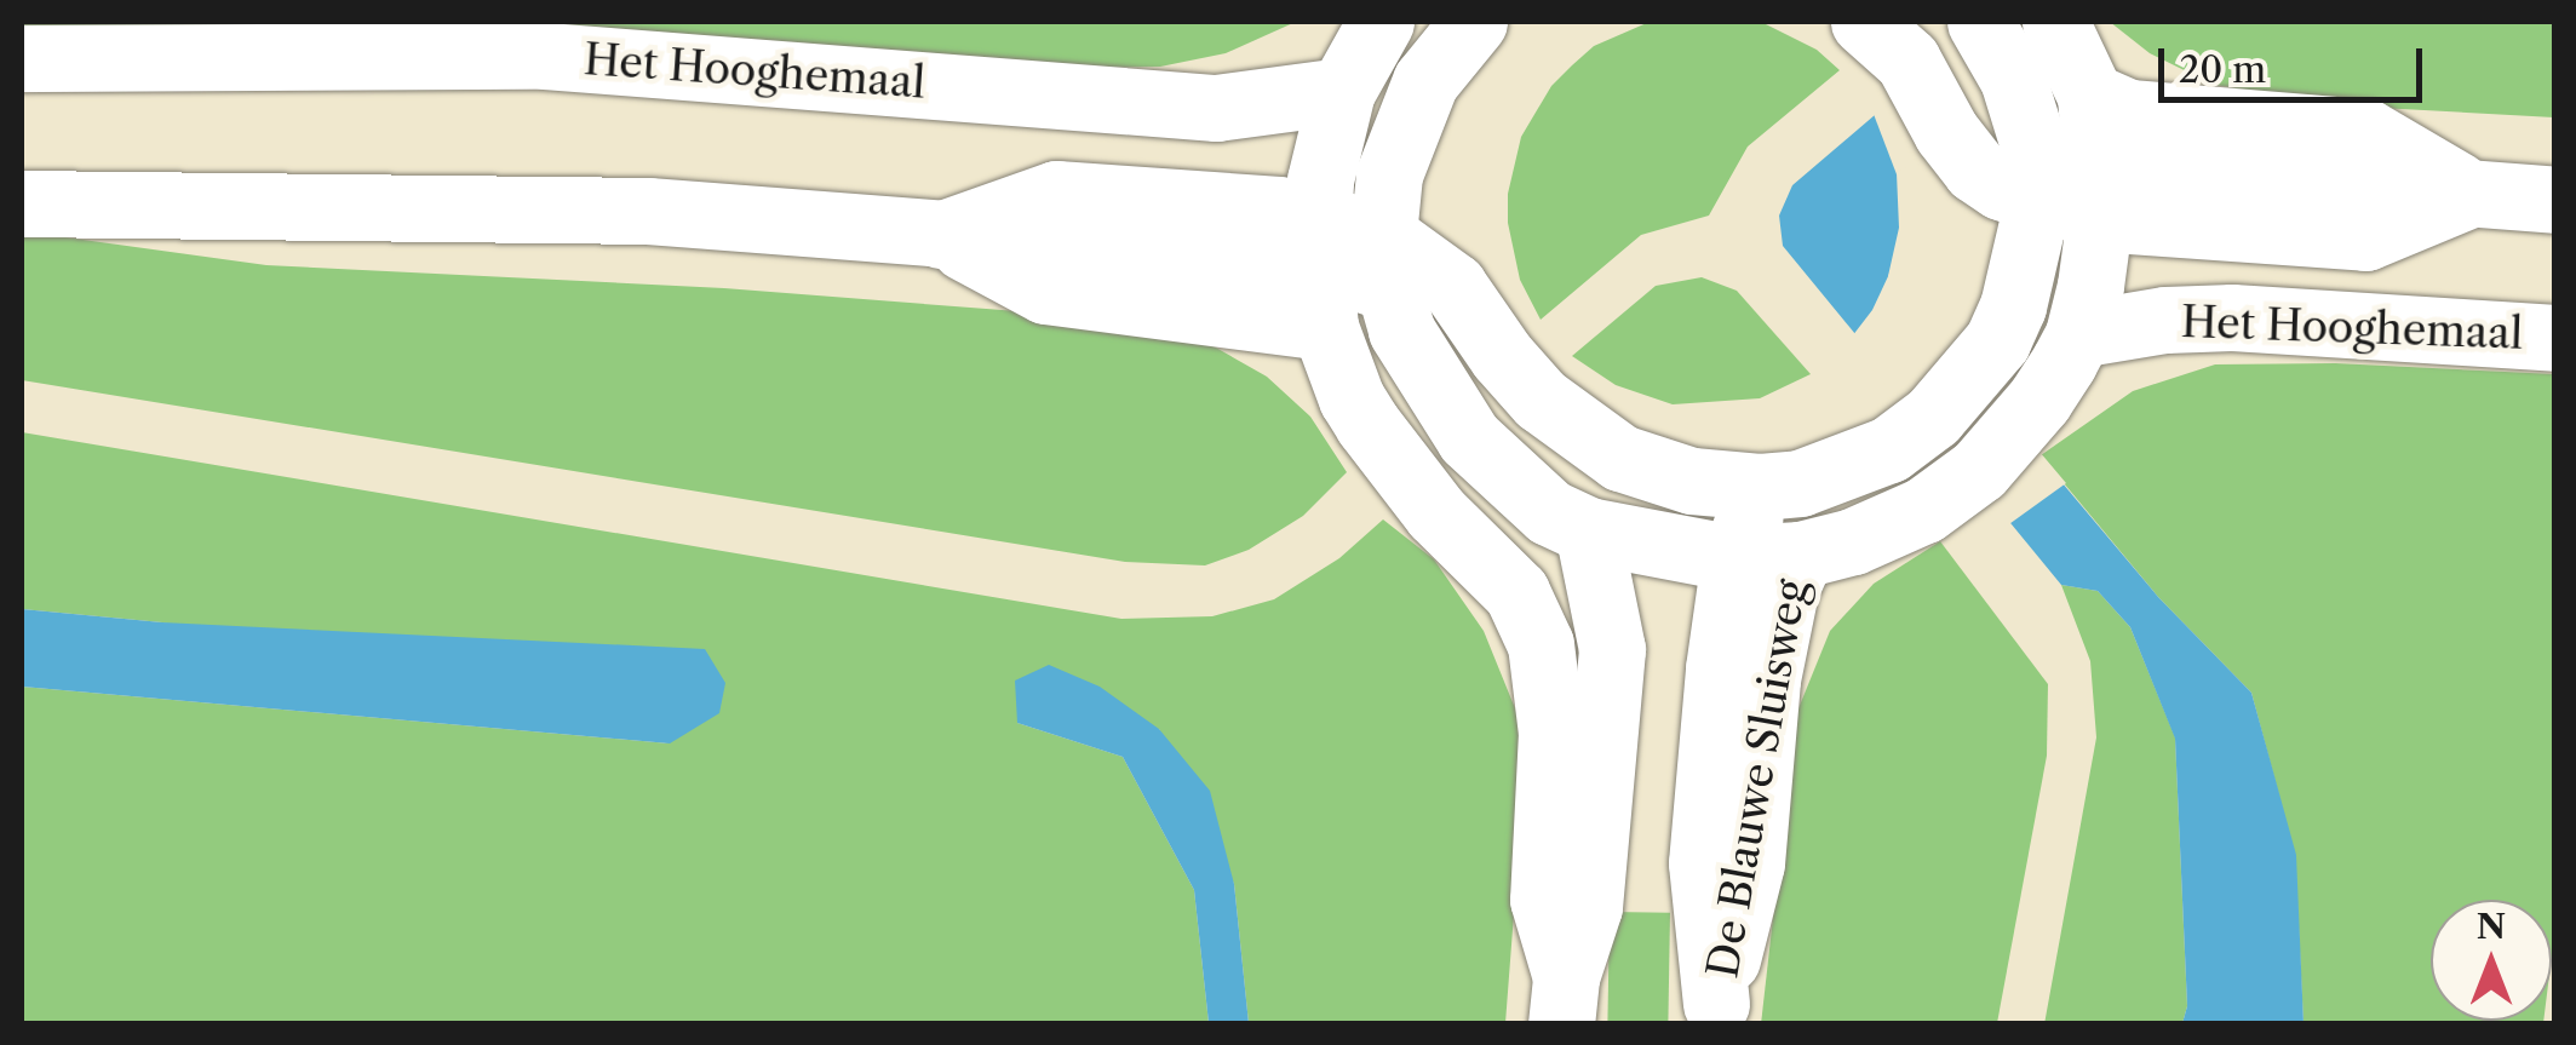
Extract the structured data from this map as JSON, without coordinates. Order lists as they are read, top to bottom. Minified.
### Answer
{"streets":{"main road":["Het Hooghemaal","De Blauwe Sluisweg"]},"scale_bar":"20 m","north":"top"}
